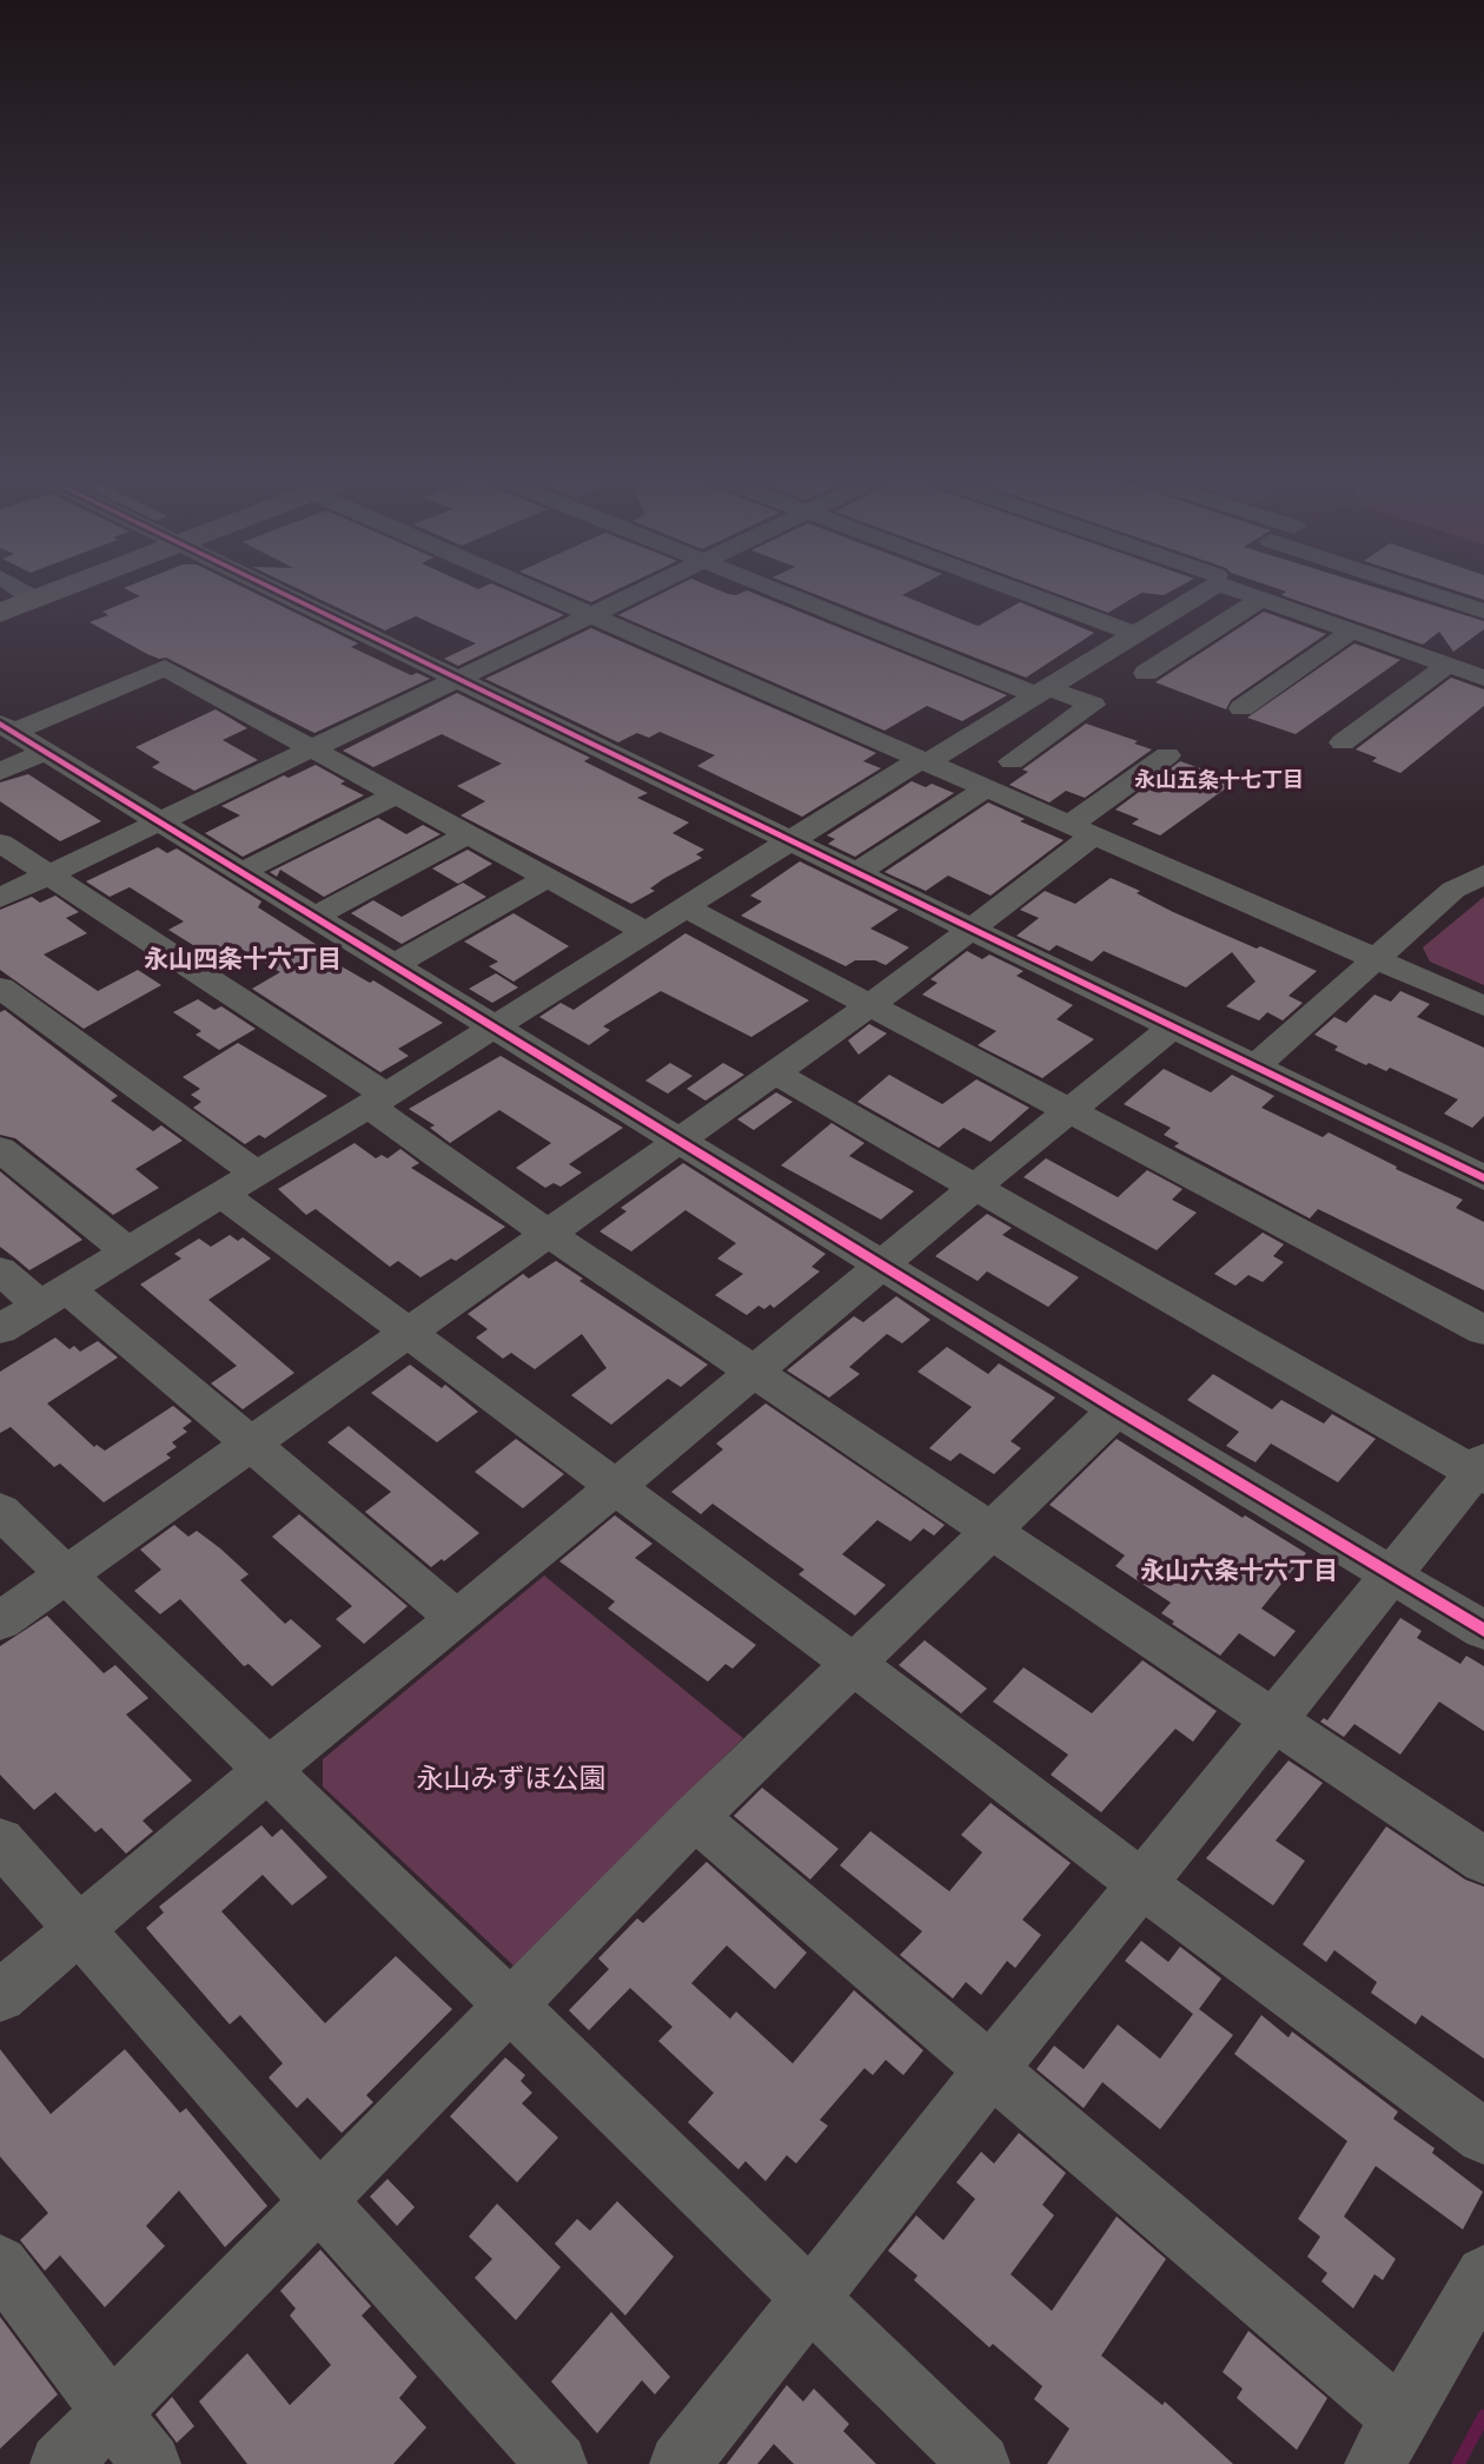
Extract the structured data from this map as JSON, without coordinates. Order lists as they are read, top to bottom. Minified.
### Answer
{"districts":["永山五条十七丁目","永山四条十六丁目","永山六条十六丁目"],"parks":["永山みずほ公園"]}
